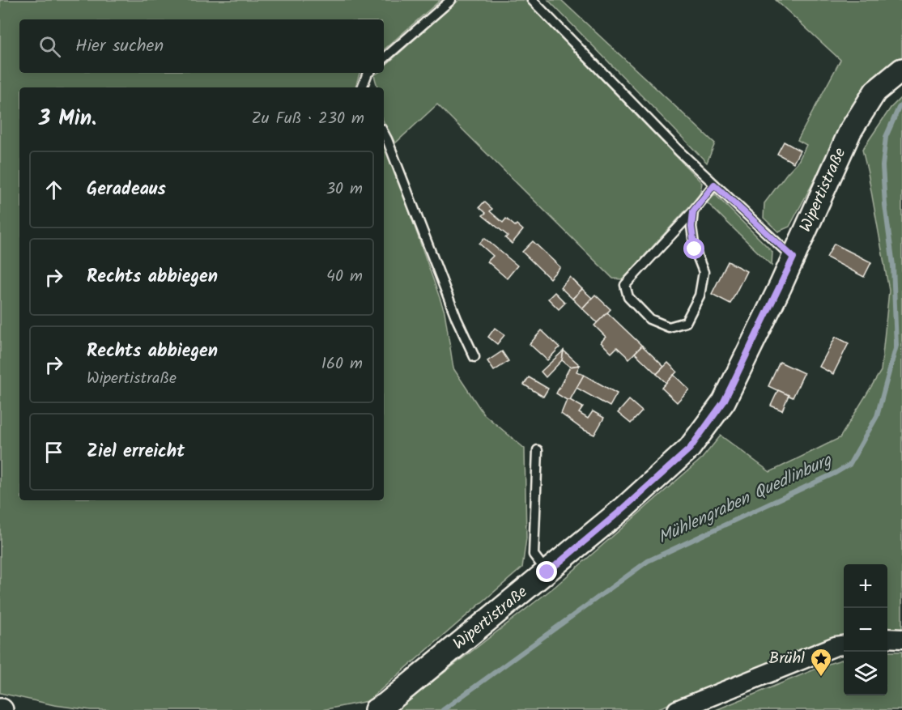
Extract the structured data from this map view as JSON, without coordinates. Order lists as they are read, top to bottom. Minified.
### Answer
{"streets":{"street":["Wipertistraße"]},"water":["Mühlengraben Quedlinburg"],"places":{"place":["Brühl"]},"page":{"search":"Hier suchen","heading":["3 Min.","Zu Fuß · 230 m"],"list":[["Geradeaus","30 m"],["Rechts abbiegen","40 m"],["Rechts abbiegen","Wipertistraße","160 m"],"Ziel erreicht"],"map_buttons":["+","−"]}}
